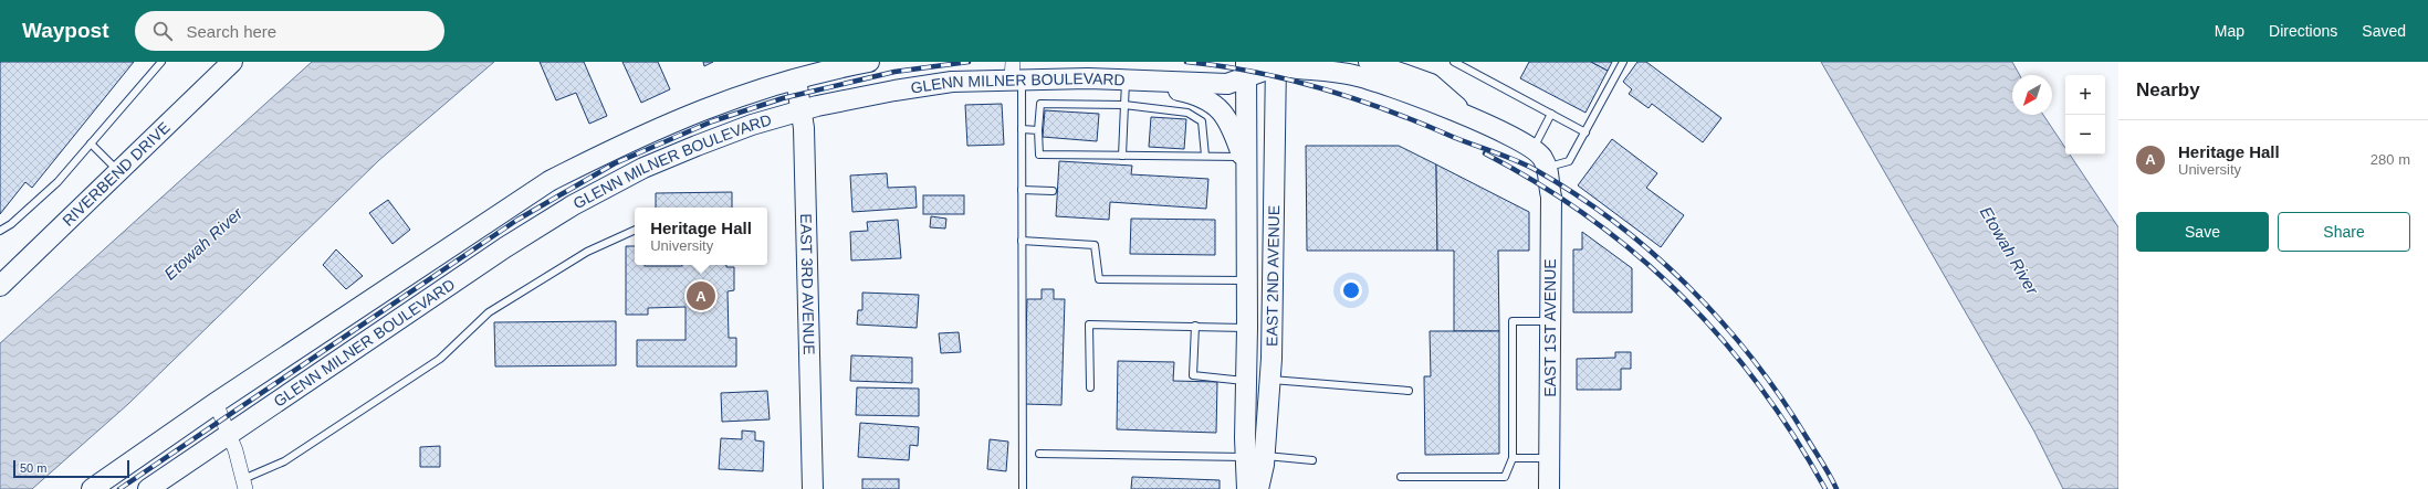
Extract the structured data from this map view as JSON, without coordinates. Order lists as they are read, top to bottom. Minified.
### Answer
{"streets":{"street":["GLENN MILNER BOULEVARD","RIVERBEND DRIVE","EAST 2ND AVENUE","EAST 3RD AVENUE","EAST 1ST AVENUE"]},"crossings":[["GLENN MILNER BOULEVARD","EAST 2ND AVENUE"],["GLENN MILNER BOULEVARD","EAST 3RD AVENUE"],["GLENN MILNER BOULEVARD","EAST 1ST AVENUE"]],"water":["Etowah River"],"scale_bar":"50 m","north":"bottom left","page":{"header":"Waypost","search":"Search here","nav":["Map","Directions","Saved"],"heading":"Nearby","map_buttons":["+","−"],"list":[{"mark":"A","name":"Heritage Hall","note":"University","value":"280 m"}],"buttons":["Save","Share"],"popup":["Heritage Hall","University"],"pins":"A","scale":"50 m"}}
